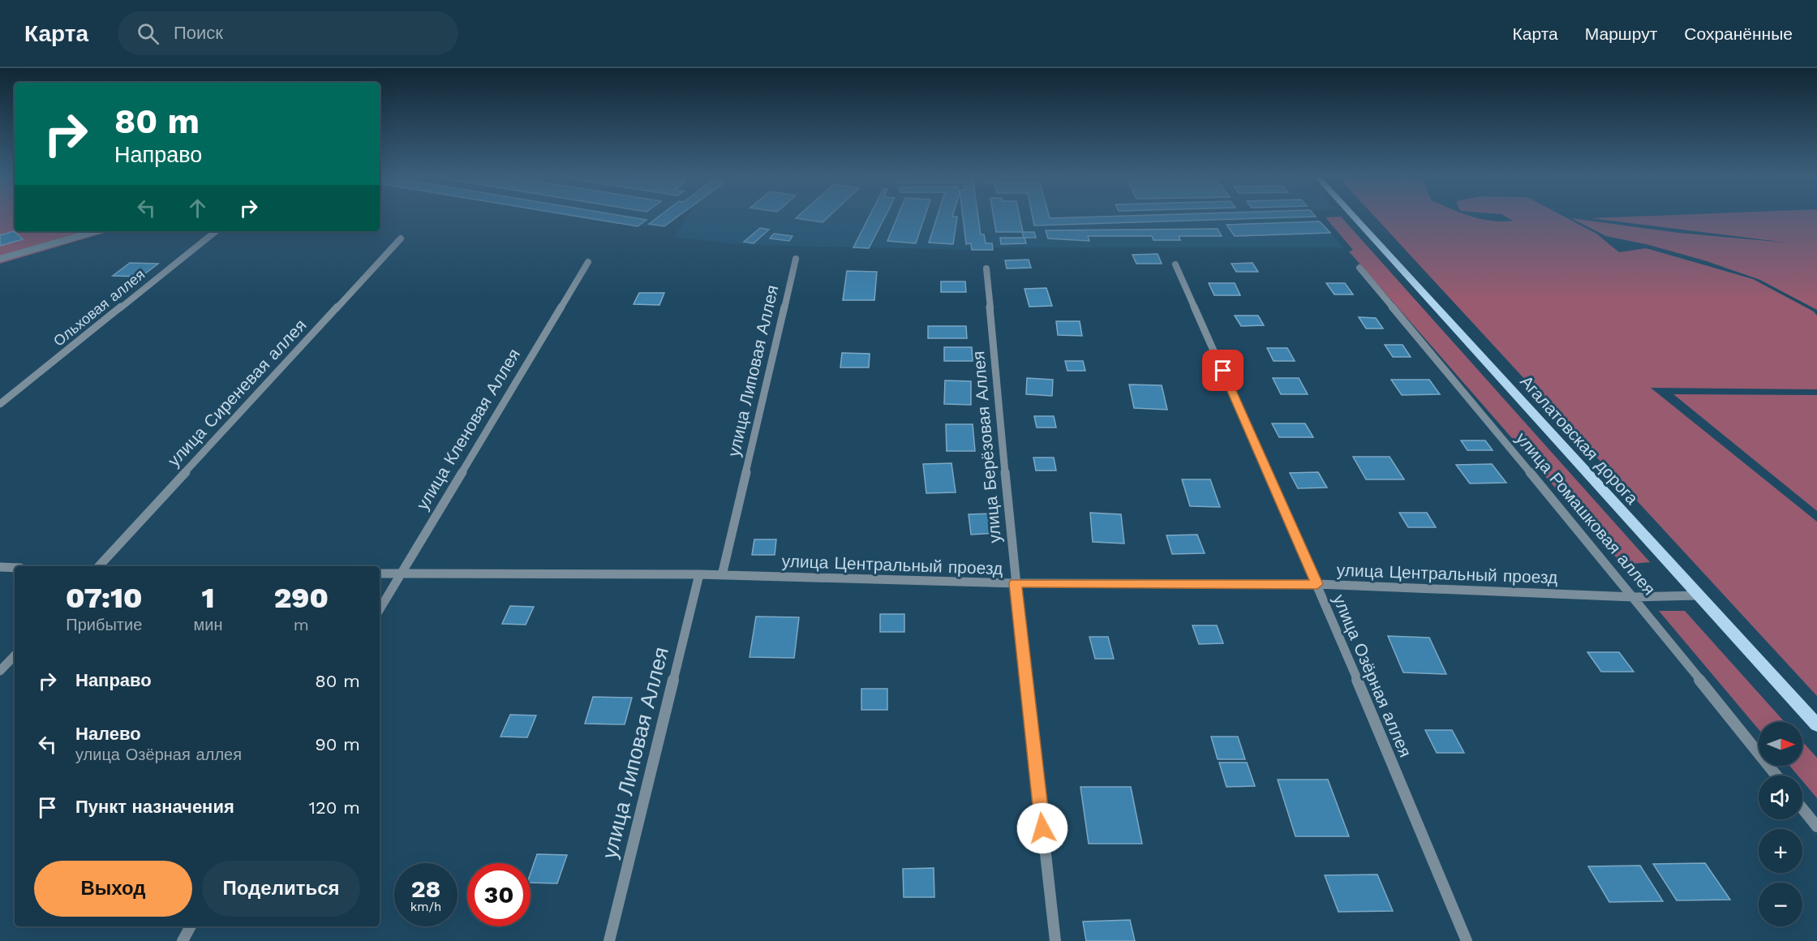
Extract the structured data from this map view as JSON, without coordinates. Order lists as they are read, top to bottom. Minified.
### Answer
{"streets":{"main road":["Агалатовская дорога"],"street":["Ольховая аллея","улица Липовая Аллея","улица Сиреневая аллея","улица Кленовая Аллея","улица Берёзовая Аллея","улица Ромашковая аллея","улица Центральный проезд","улица Озёрная аллея"]},"crossings":[["улица Липовая Аллея","улица Центральный проезд"],["улица Кленовая Аллея","улица Центральный проезд"],["Агалатовская дорога","улица Центральный проезд"],["улица Берёзовая Аллея","улица Центральный проезд"],["улица Ромашковая аллея","улица Центральный проезд"],["улица Центральный проезд","улица Озёрная аллея"]],"north":"right","page":{"header":"Карта","search":"Поиск","nav":["Карта","Маршрут","Сохранённые"],"turn":["80 m","Направо"],"eta":["07:10","Прибытие","1","мин","290","m"],"list":[{"name":"Направо","value":"80 m"},{"name":"Налево","note":"улица Озёрная аллея","value":"90 m"},{"name":"Пункт назначения","value":"120 m"}],"map_buttons":["+","−"],"buttons":["Выход","Поделиться"],"speed":"28 km/h","limit":"30"}}
